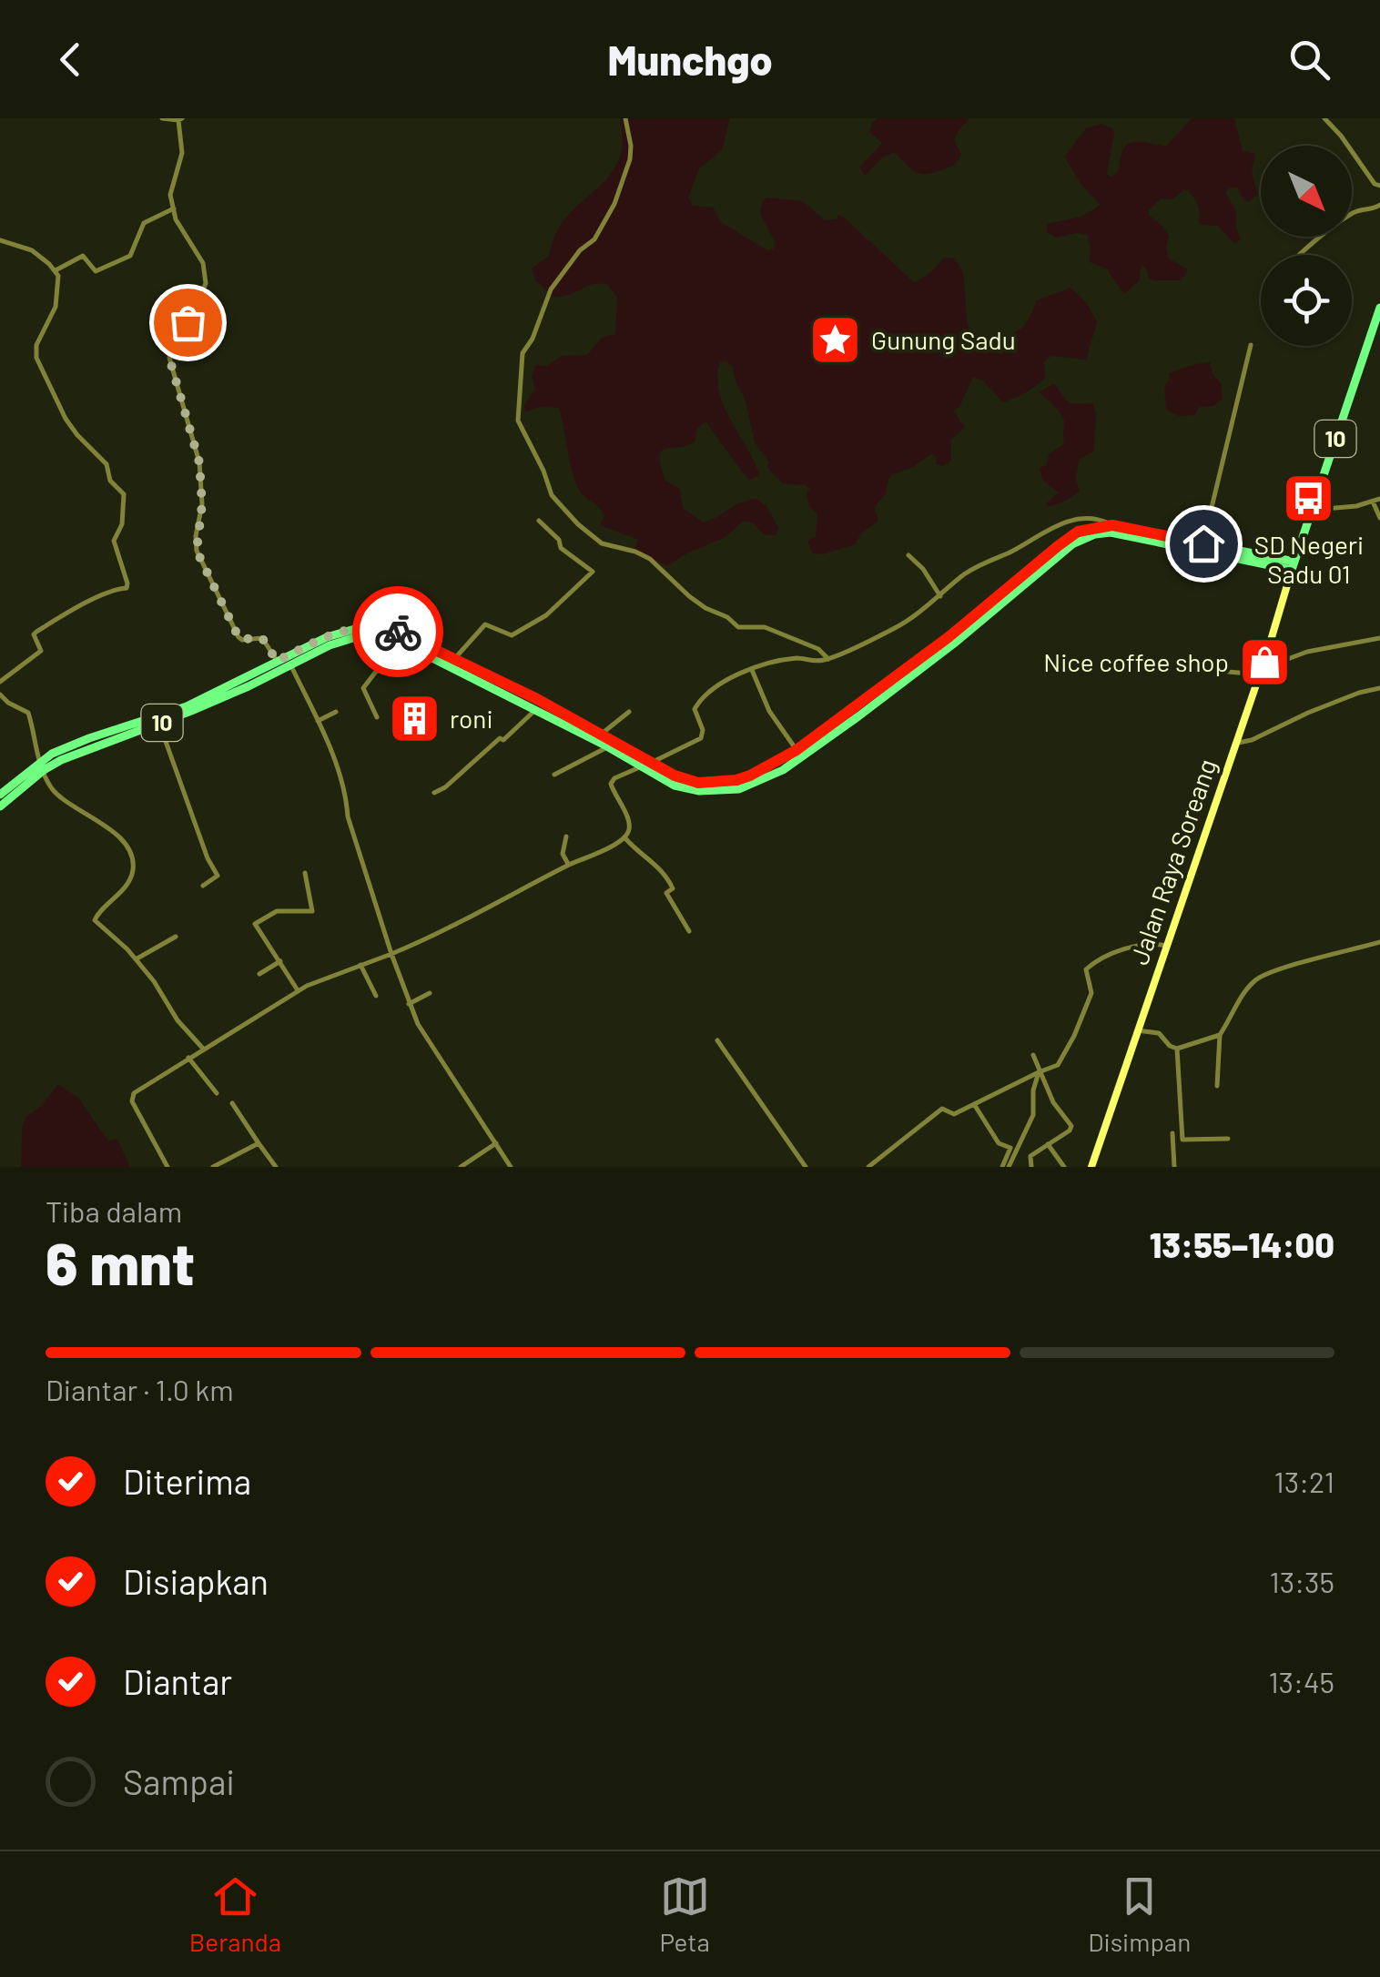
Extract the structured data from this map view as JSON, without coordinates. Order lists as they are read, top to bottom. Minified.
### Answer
{"streets":{"highway":["10"],"main road":["Jalan Raya Soreang"]},"crossings":[["10","Jalan Raya Soreang"]],"places":{"place":["Gunung Sadu"],"bus stop":["SD Negeri Sadu 01"],"shop":["Nice coffee shop"],"building":["roni"]},"north":"bottom right","page":{"header":"Munchgo","heading":["6 mnt","Tiba dalam","13:55–14:00"],"bar":"Diantar · 1.0 km","list":[["Diterima","13:21"],["Disiapkan","13:35"],["Diantar","13:45"],"Sampai"],"tabs":["Beranda","Peta","Disimpan"]}}
